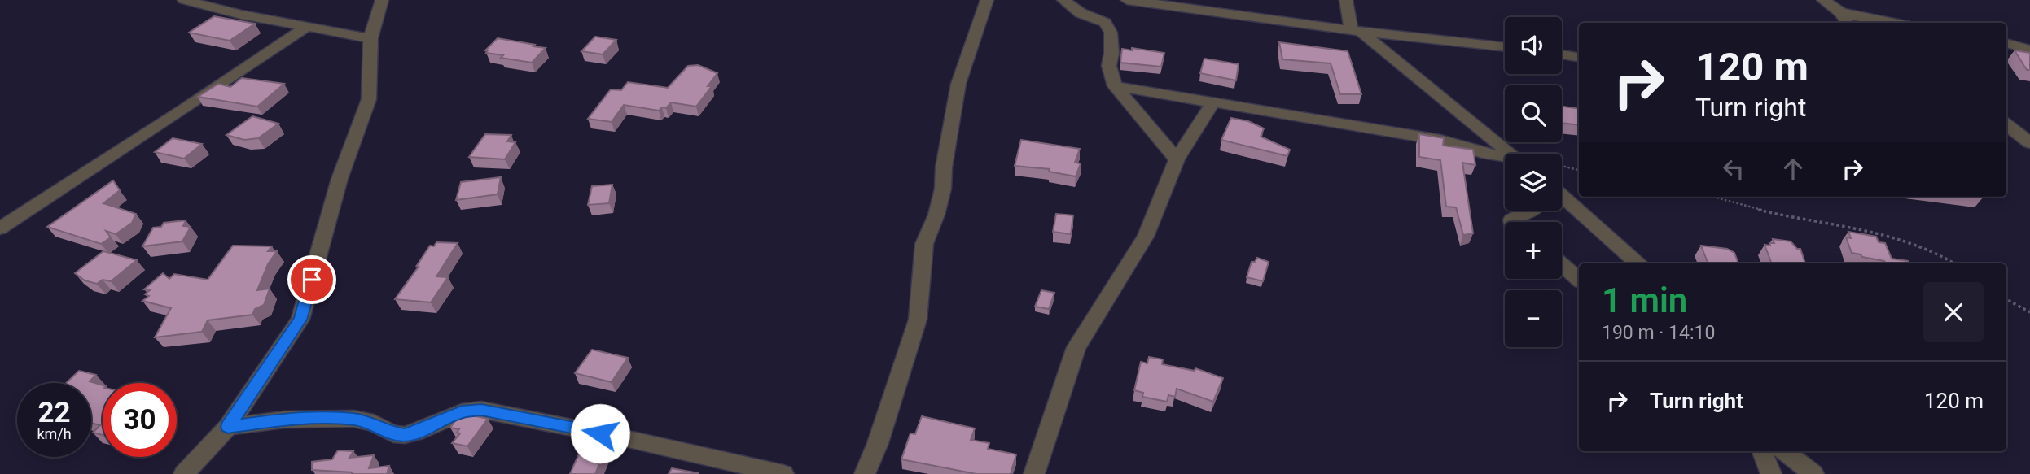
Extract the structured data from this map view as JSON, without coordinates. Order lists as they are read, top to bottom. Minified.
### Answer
{"page":{"map_buttons":["+","−"],"turn":["120 m","Turn right"],"heading":["1 min","190 m · 14:10"],"list":[{"name":"Turn right","value":"120 m"}],"speed":"22 km/h","limit":"30"}}
